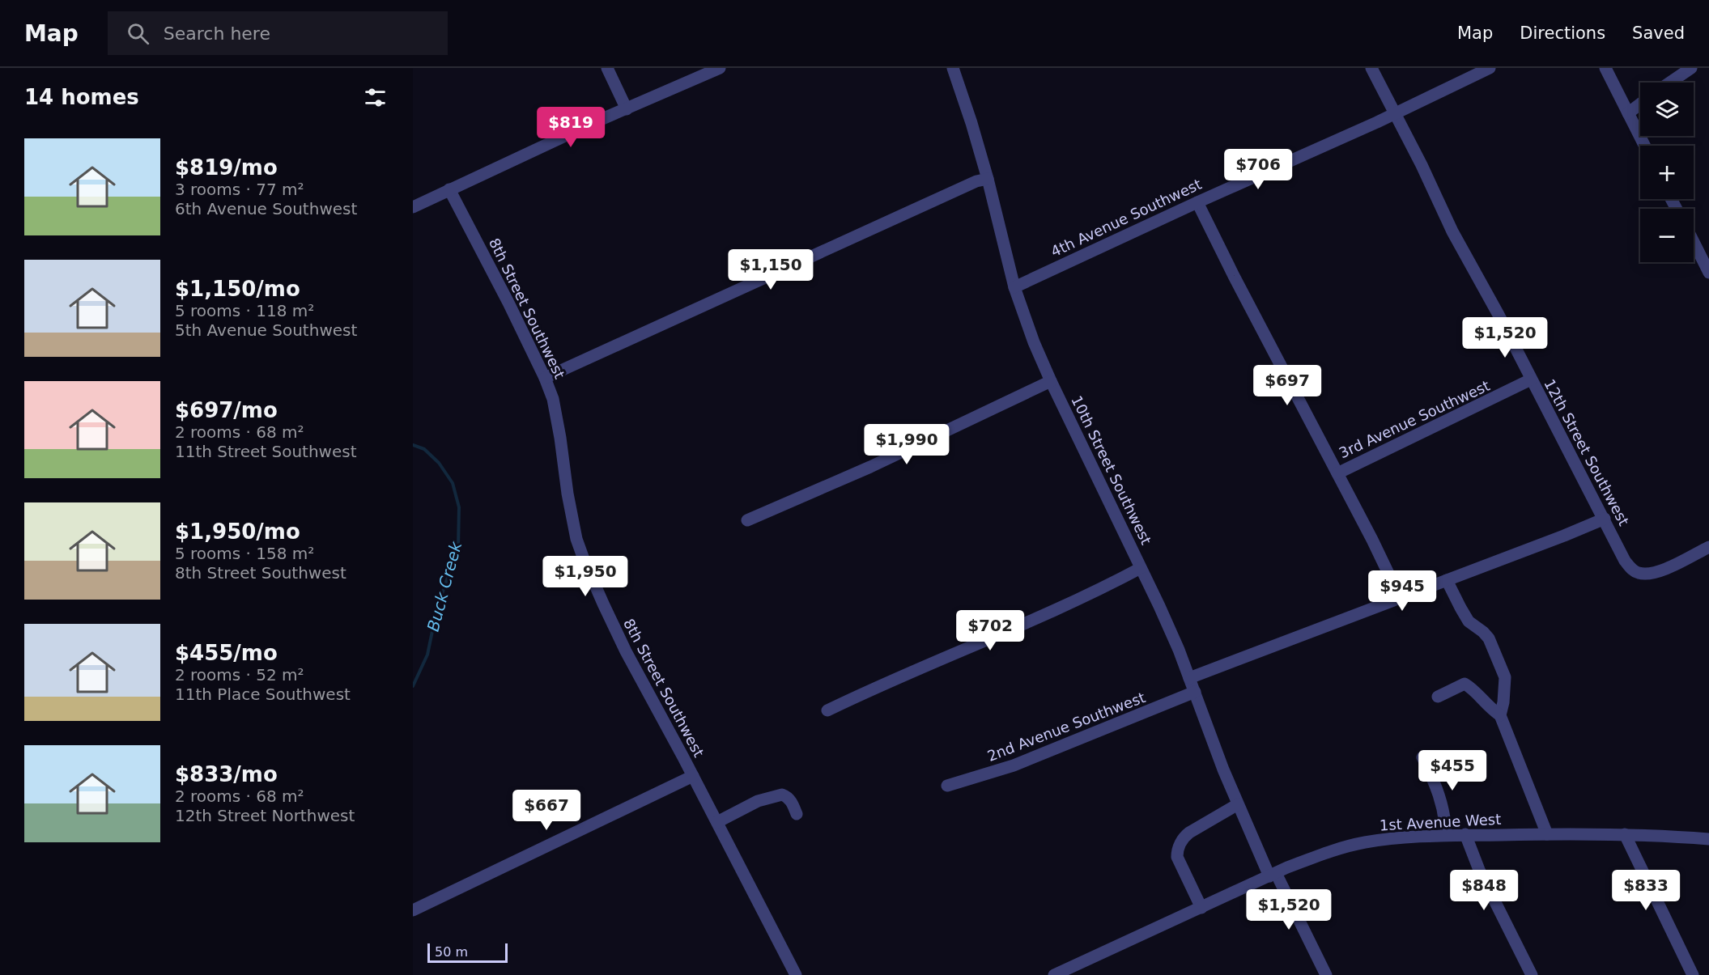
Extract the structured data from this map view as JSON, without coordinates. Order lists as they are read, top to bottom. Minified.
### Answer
{"streets":{"street":["4th Avenue Southwest","8th Street Southwest","3rd Avenue Southwest","12th Street Southwest","10th Street Southwest","2nd Avenue Southwest","1st Avenue West"]},"crossings":[["4th Avenue Southwest","12th Street Southwest"],["4th Avenue Southwest","10th Street Southwest"],["3rd Avenue Southwest","12th Street Southwest"],["10th Street Southwest","2nd Avenue Southwest"],["10th Street Southwest","1st Avenue West"]],"water":["Buck Creek"],"scale_bar":"50 m","page":{"header":"Map","search":"Search here","nav":["Map","Directions","Saved"],"heading":"14 homes","map_buttons":["+","−"],"price":["$819","$706","$1,150","$1,520","$697","$1,990","$1,950","$945","$702","$455","$667","$848","$833","$1,520"],"list":[{"name":"$819/mo","note":"3 rooms · 77 m² · 6th Avenue Southwest"},{"name":"$1,150/mo","note":"5 rooms · 118 m² · 5th Avenue Southwest"},{"name":"$697/mo","note":"2 rooms · 68 m² · 11th Street Southwest"},{"name":"$1,950/mo","note":"5 rooms · 158 m² · 8th Street Southwest"},{"name":"$455/mo","note":"2 rooms · 52 m² · 11th Place Southwest"},{"name":"$833/mo","note":"2 rooms · 68 m² · 12th Street Northwest"}],"scale":"50 m"}}
